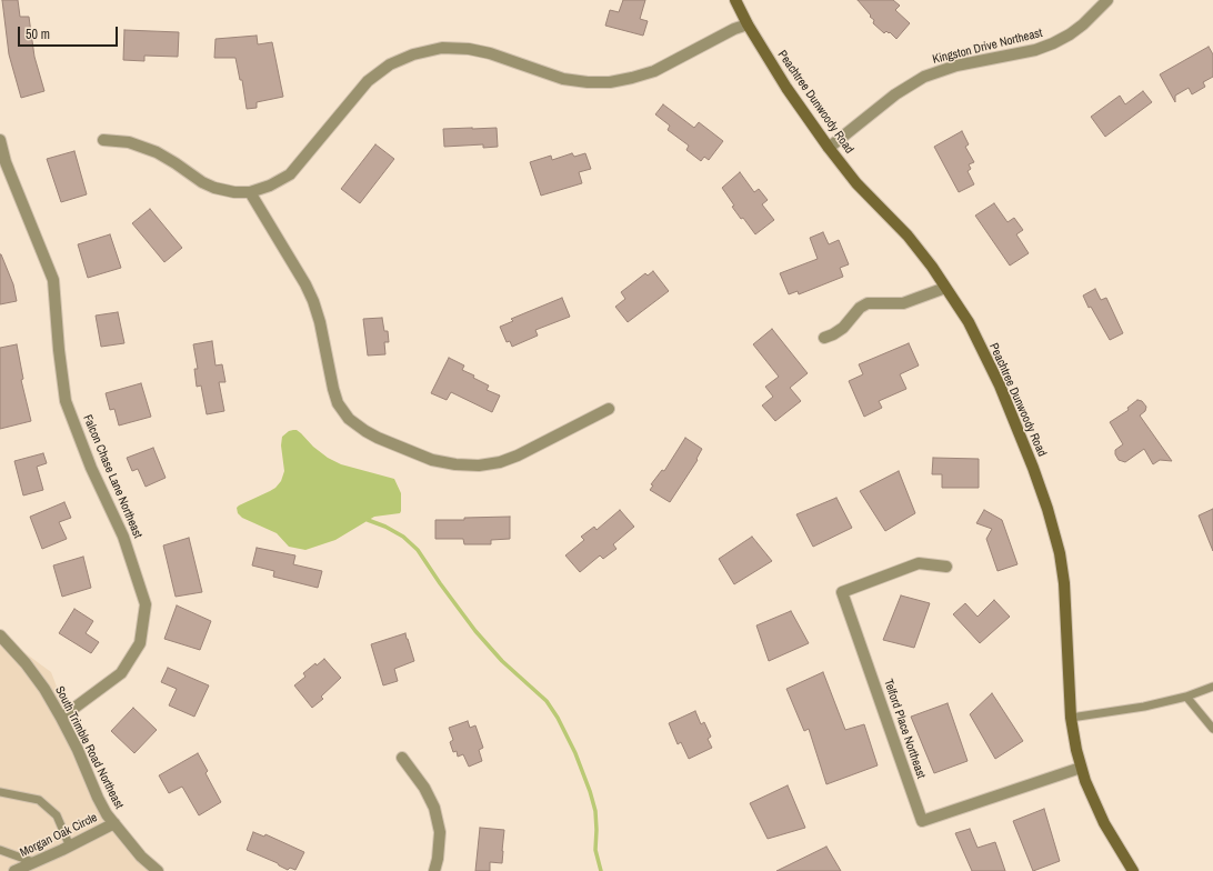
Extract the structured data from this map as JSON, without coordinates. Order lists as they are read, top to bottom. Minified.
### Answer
{"streets":{"main road":["Peachtree Dunwoody Road"],"street":["Kingston Drive Northeast","Falcon Chase Lane Northeast","Telford Place Northeast","South Trimble Road Northeast","Morgan Oak Circle"]},"crossings":[["Kingston Drive Northeast","Peachtree Dunwoody Road"],["Peachtree Dunwoody Road","Telford Place Northeast"],["Falcon Chase Lane Northeast","South Trimble Road Northeast"],["South Trimble Road Northeast","Morgan Oak Circle"]],"scale_bar":"50 m"}
